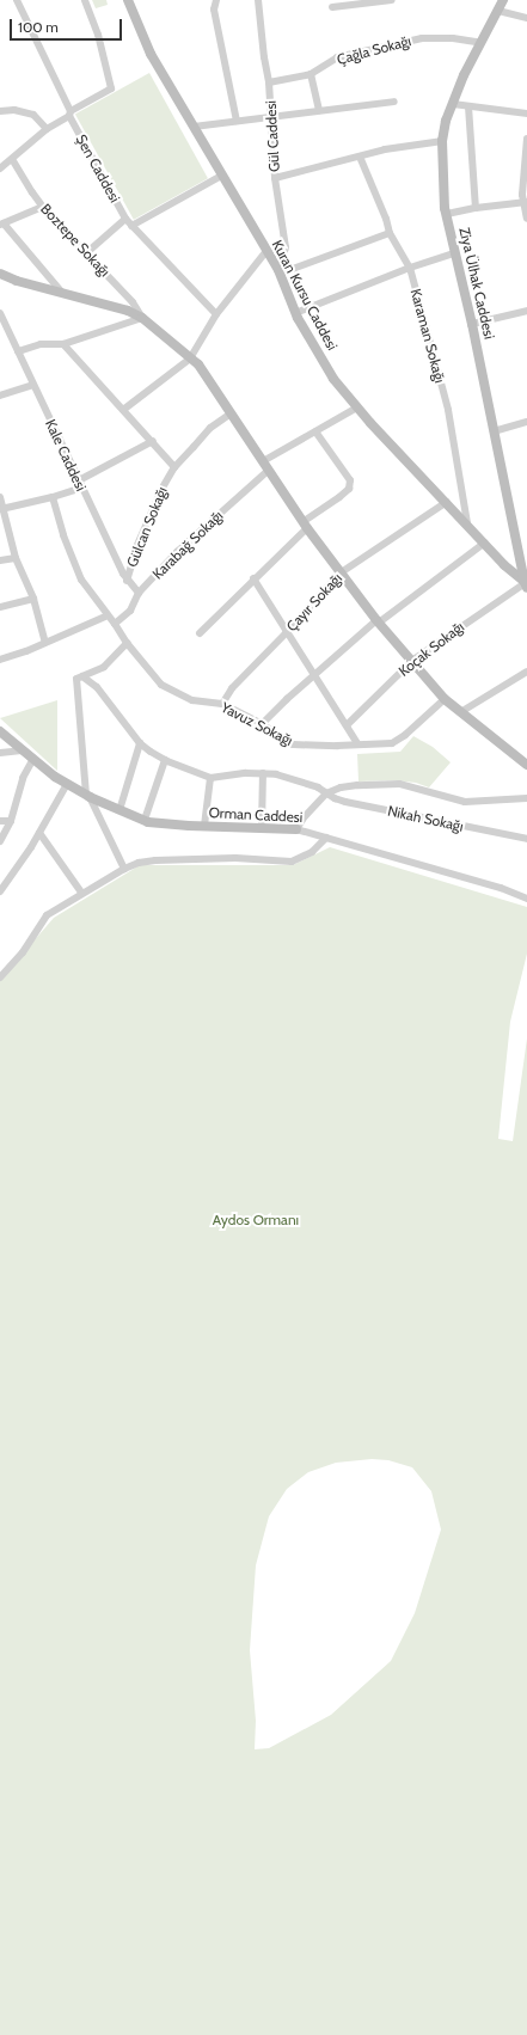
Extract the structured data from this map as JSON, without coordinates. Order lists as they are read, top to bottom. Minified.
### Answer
{"streets":{"street":["Çağla Sokağı","Gül Caddesi","Şen Caddesi","Boztepe Sokağı","Ziya Ülhak Caddesi","Kuran Kursu Caddesi","Karaman Sokağı","Kale Caddesi","Gülcan Sokağı","Karabağ Sokağı","Çayır Sokağı","Koçak Sokağı","Yavuz Sokağı","Orman Caddesi","Nikah Sokağı"]},"crossings":[["Çağla Sokağı","Gül Caddesi"],["Çağla Sokağı","Ziya Ülhak Caddesi"],["Gül Caddesi","Kuran Kursu Caddesi"],["Ziya Ülhak Caddesi","Kuran Kursu Caddesi"],["Ziya Ülhak Caddesi","Koçak Sokağı"],["Kuran Kursu Caddesi","Karaman Sokağı"],["Kuran Kursu Caddesi","Çayır Sokağı"],["Kuran Kursu Caddesi","Koçak Sokağı"],["Kale Caddesi","Gülcan Sokağı"],["Kale Caddesi","Karabağ Sokağı"],["Karabağ Sokağı","Yavuz Sokağı"],["Çayır Sokağı","Yavuz Sokağı"]],"parks":["Aydos Ormanı"],"scale_bar":"100 m"}
